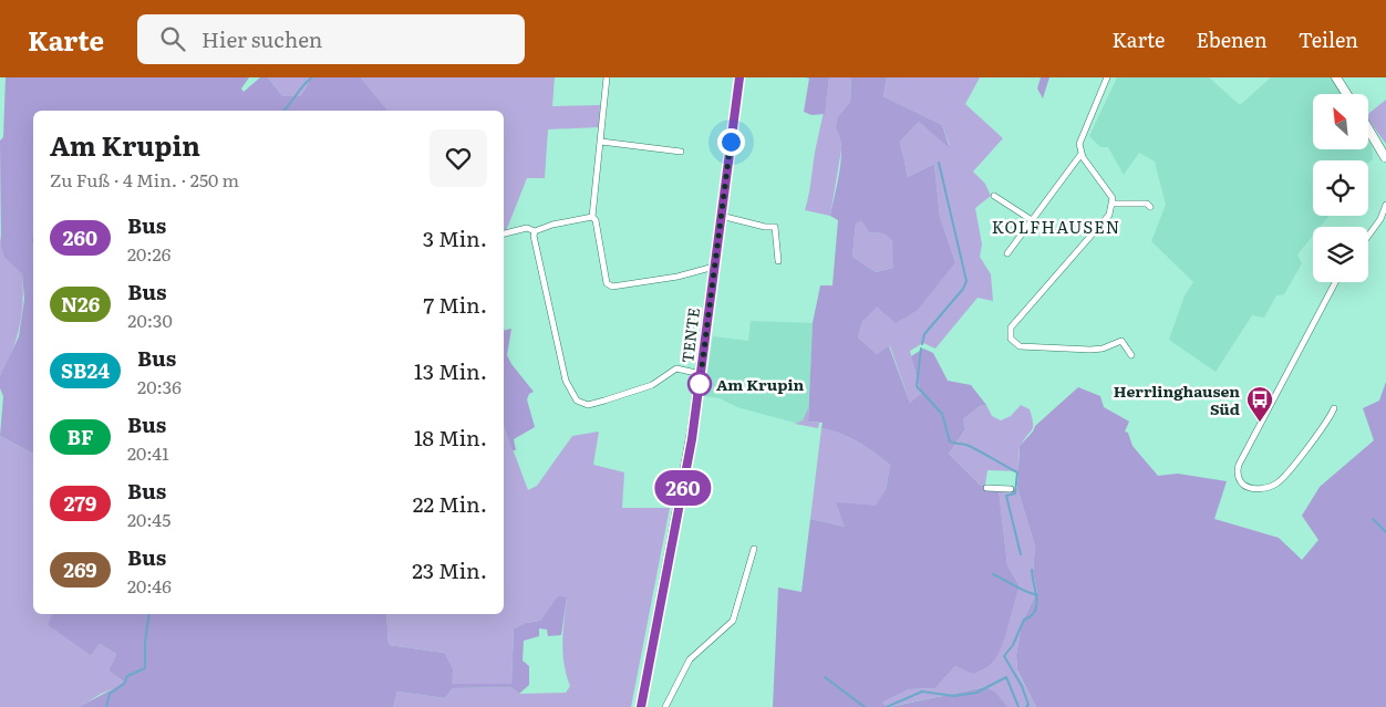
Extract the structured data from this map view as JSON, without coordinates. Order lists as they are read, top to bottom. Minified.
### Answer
{"streets":{"main road":["TENTE"]},"districts":["KOLFHAUSEN"],"places":{"other":["Am Krupin"],"bus stop":["Herrlinghausen Süd"]},"lines":["bus line 260"],"north":"top left","page":{"header":"Karte","search":"Hier suchen","nav":["Karte","Ebenen","Teilen"],"on_map":"260","heading":["Am Krupin","Zu Fuß · 4 Min. · 250 m"],"list":[{"mark":"260","name":"Bus","note":"20:26","value":"3 Min."},{"mark":"N26","name":"Bus","note":"20:30","value":"7 Min."},{"mark":"SB24","name":"Bus","note":"20:36","value":"13 Min."},{"mark":"BF","name":"Bus","note":"20:41","value":"18 Min."},{"mark":"279","name":"Bus","note":"20:45","value":"22 Min."},{"mark":"269","name":"Bus","note":"20:46","value":"23 Min."}]}}
